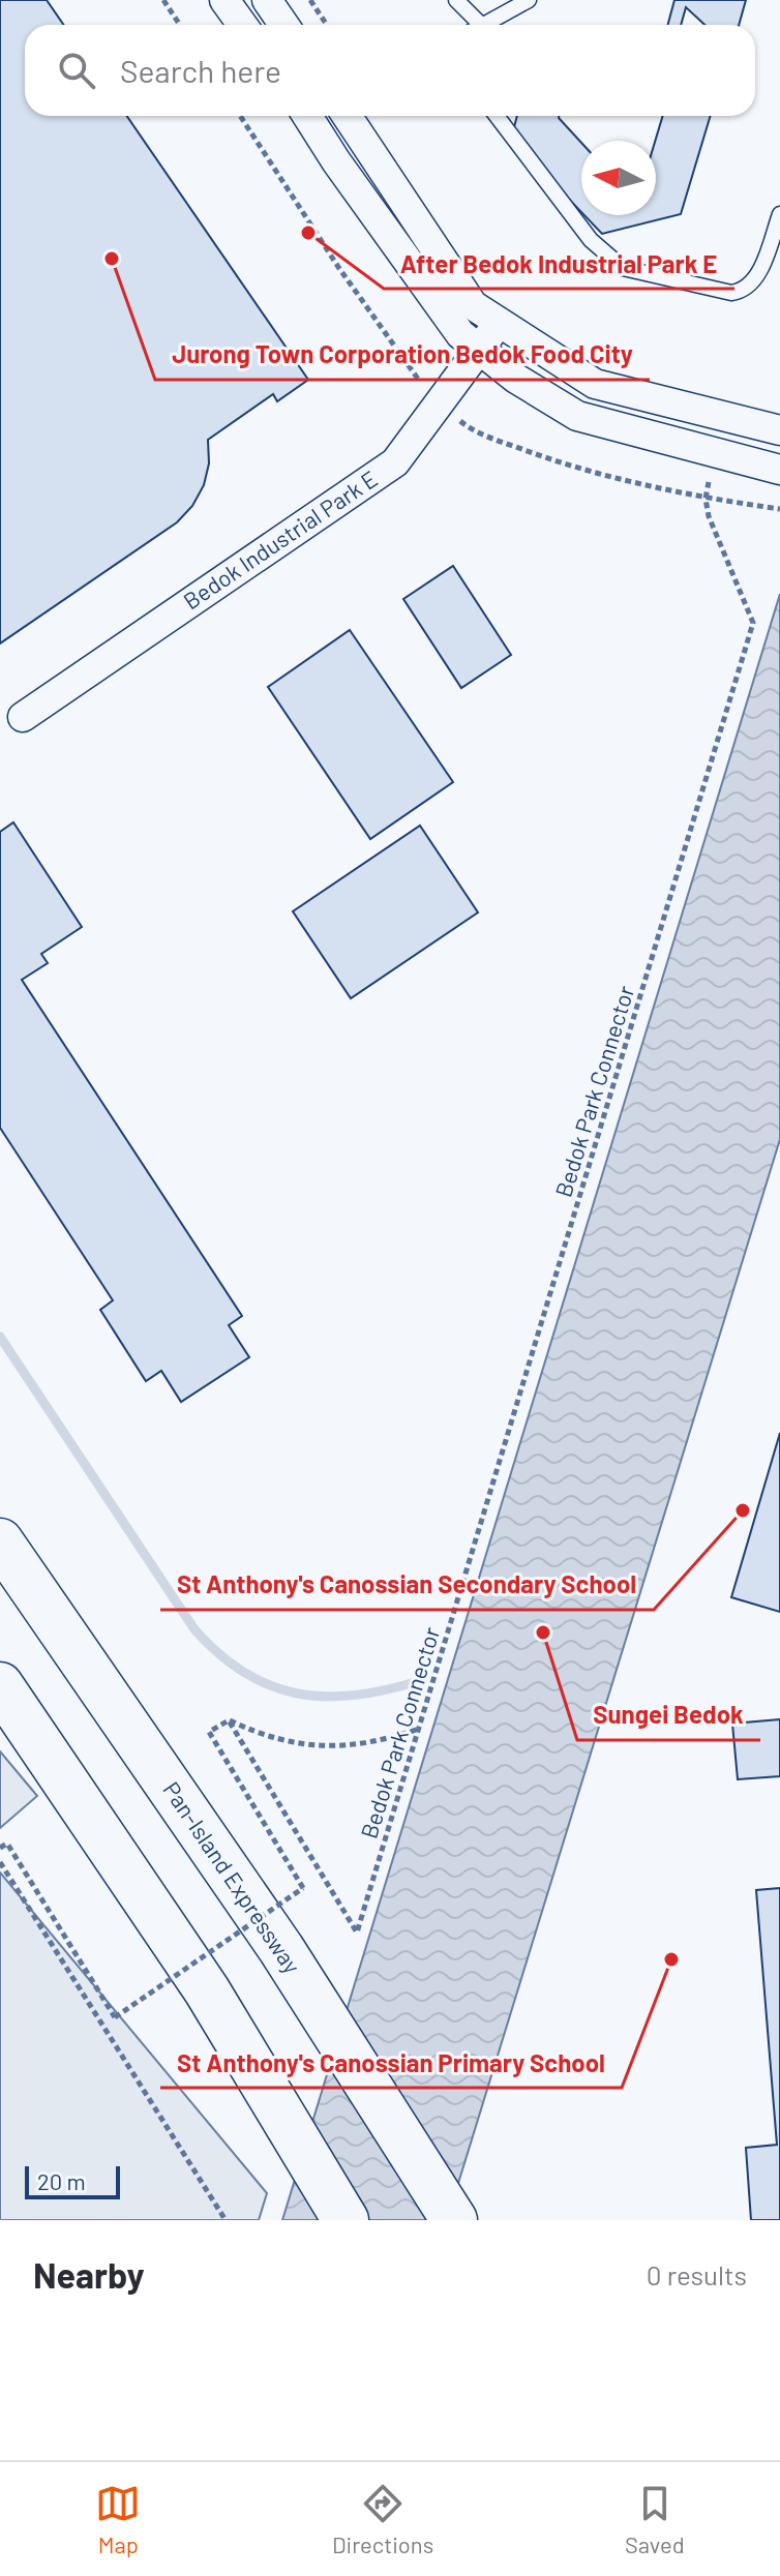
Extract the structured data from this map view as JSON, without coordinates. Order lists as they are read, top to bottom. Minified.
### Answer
{"streets":{"highway":["Pan-Island Expressway"],"street":["Bedok Industrial Park E"],"path":["Bedok Park Connector"]},"places":["After Bedok Industrial Park E","Jurong Town Corporation Bedok Food City","St Anthony's Canossian Secondary School","Sungei Bedok","St Anthony's Canossian Primary School"],"scale_bar":"20 m","north":"left","page":{"search":"Search here","scale":"20 m","heading":["Nearby","0 results"],"nav":["Map","Directions","Saved"]}}
